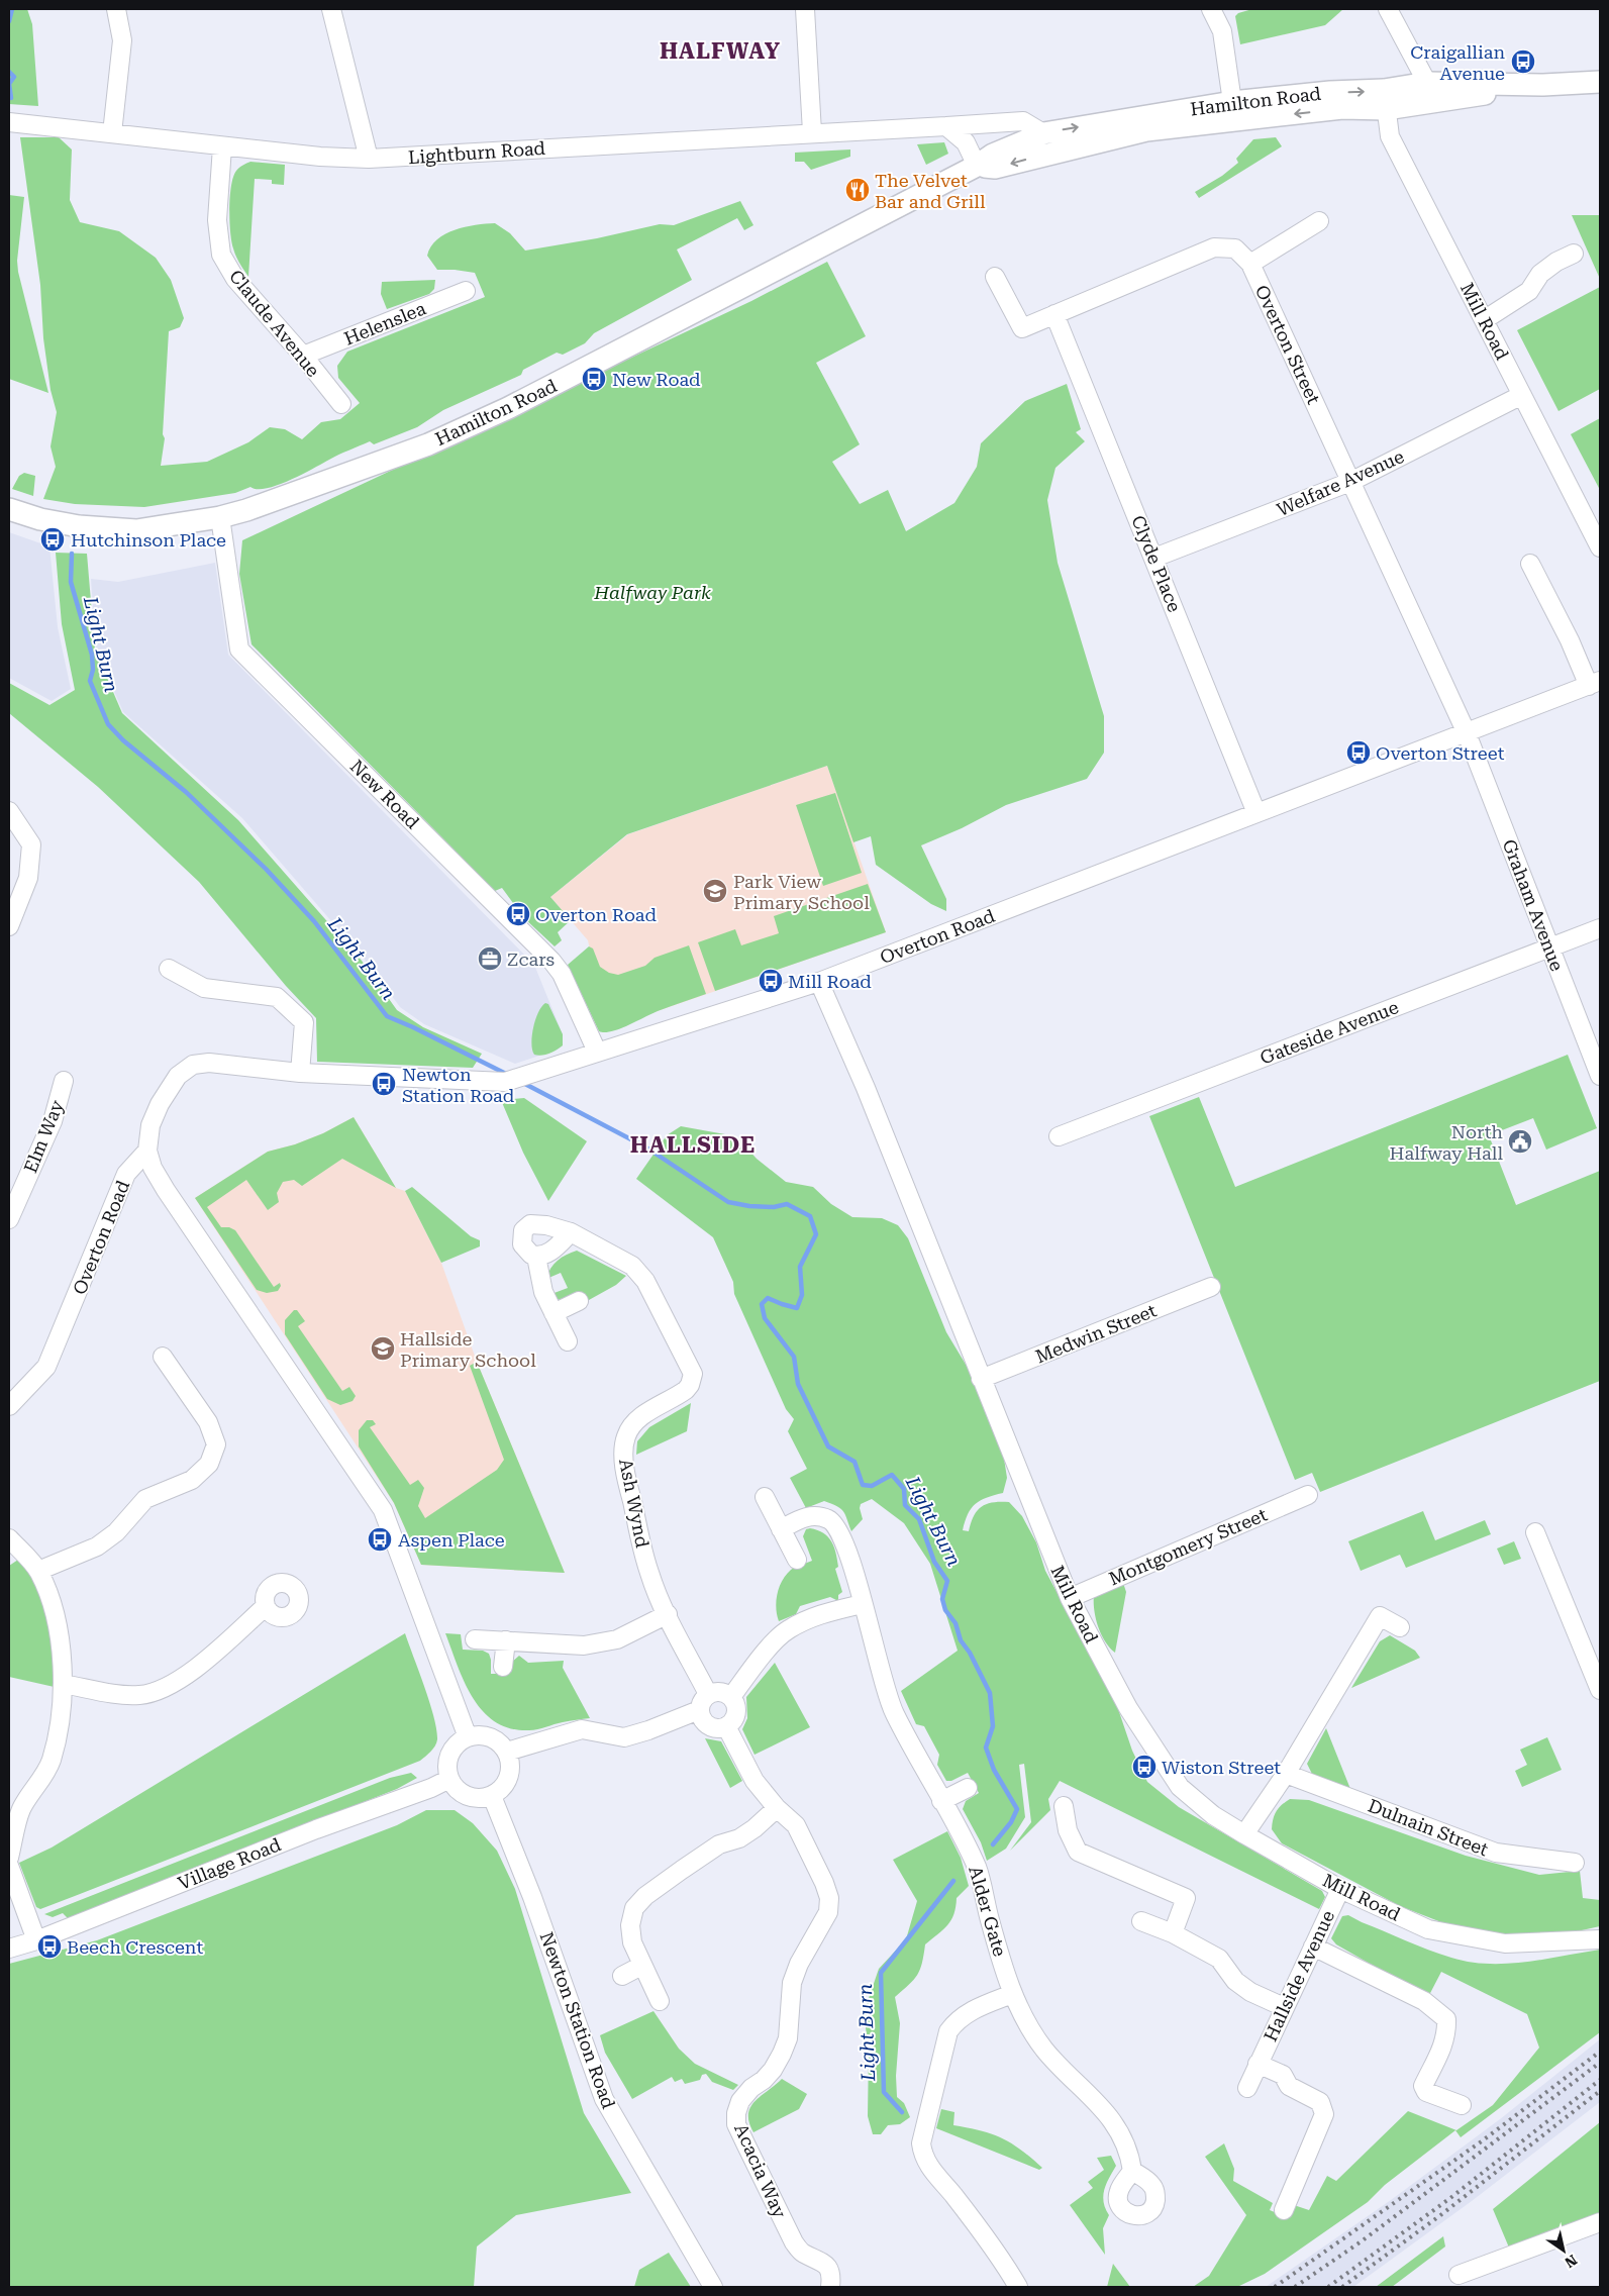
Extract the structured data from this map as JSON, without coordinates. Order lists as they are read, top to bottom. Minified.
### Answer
{"streets":{"main road":["Hamilton Road"],"street":["Lightburn Road","Mill Road","Claude Avenue","Helenslea","Overton Street","Welfare Avenue","Clyde Place","New Road","Graham Avenue","Overton Road","Gateside Avenue","Elm Way","Medwin Street","Ash Wynd","Montgomery Street","Dulnain Street","Village Road","Alder Gate","Hallside Avenue","Newton Station Road","Acacia Way"]},"crossings":[["Hamilton Road","Lightburn Road"],["Hamilton Road","Mill Road"],["Hamilton Road","New Road"],["Lightburn Road","Claude Avenue"],["Mill Road","Welfare Avenue"],["Mill Road","Overton Road"],["Mill Road","Medwin Street"],["Mill Road","Montgomery Street"],["Mill Road","Hallside Avenue"],["Claude Avenue","Helenslea"],["Overton Street","Welfare Avenue"],["Overton Street","Clyde Place"],["Overton Street","Graham Avenue"],["Overton Street","Overton Road"],["Welfare Avenue","Clyde Place"],["Clyde Place","Overton Road"],["New Road","Overton Road"],["Graham Avenue","Overton Road"],["Graham Avenue","Gateside Avenue"],["Ash Wynd","Acacia Way"],["Village Road","Newton Station Road"]],"districts":["HALFWAY","HALLSIDE"],"water":["Light Burn"],"parks":["Halfway Park"],"places":{"bus stop":["Craigallian Avenue","New Road","Hutchinson Place","Overton Street","Overton Road","Mill Road","Newton Station Road","Aspen Place","Wiston Street","Beech Crescent"],"restaurant":["The Velvet Bar and Grill"],"school or university":["Park View Primary School","Hallside Primary School"],"office":["Zcars"],"public building":["North Halfway Hall"]},"north":"bottom right"}
